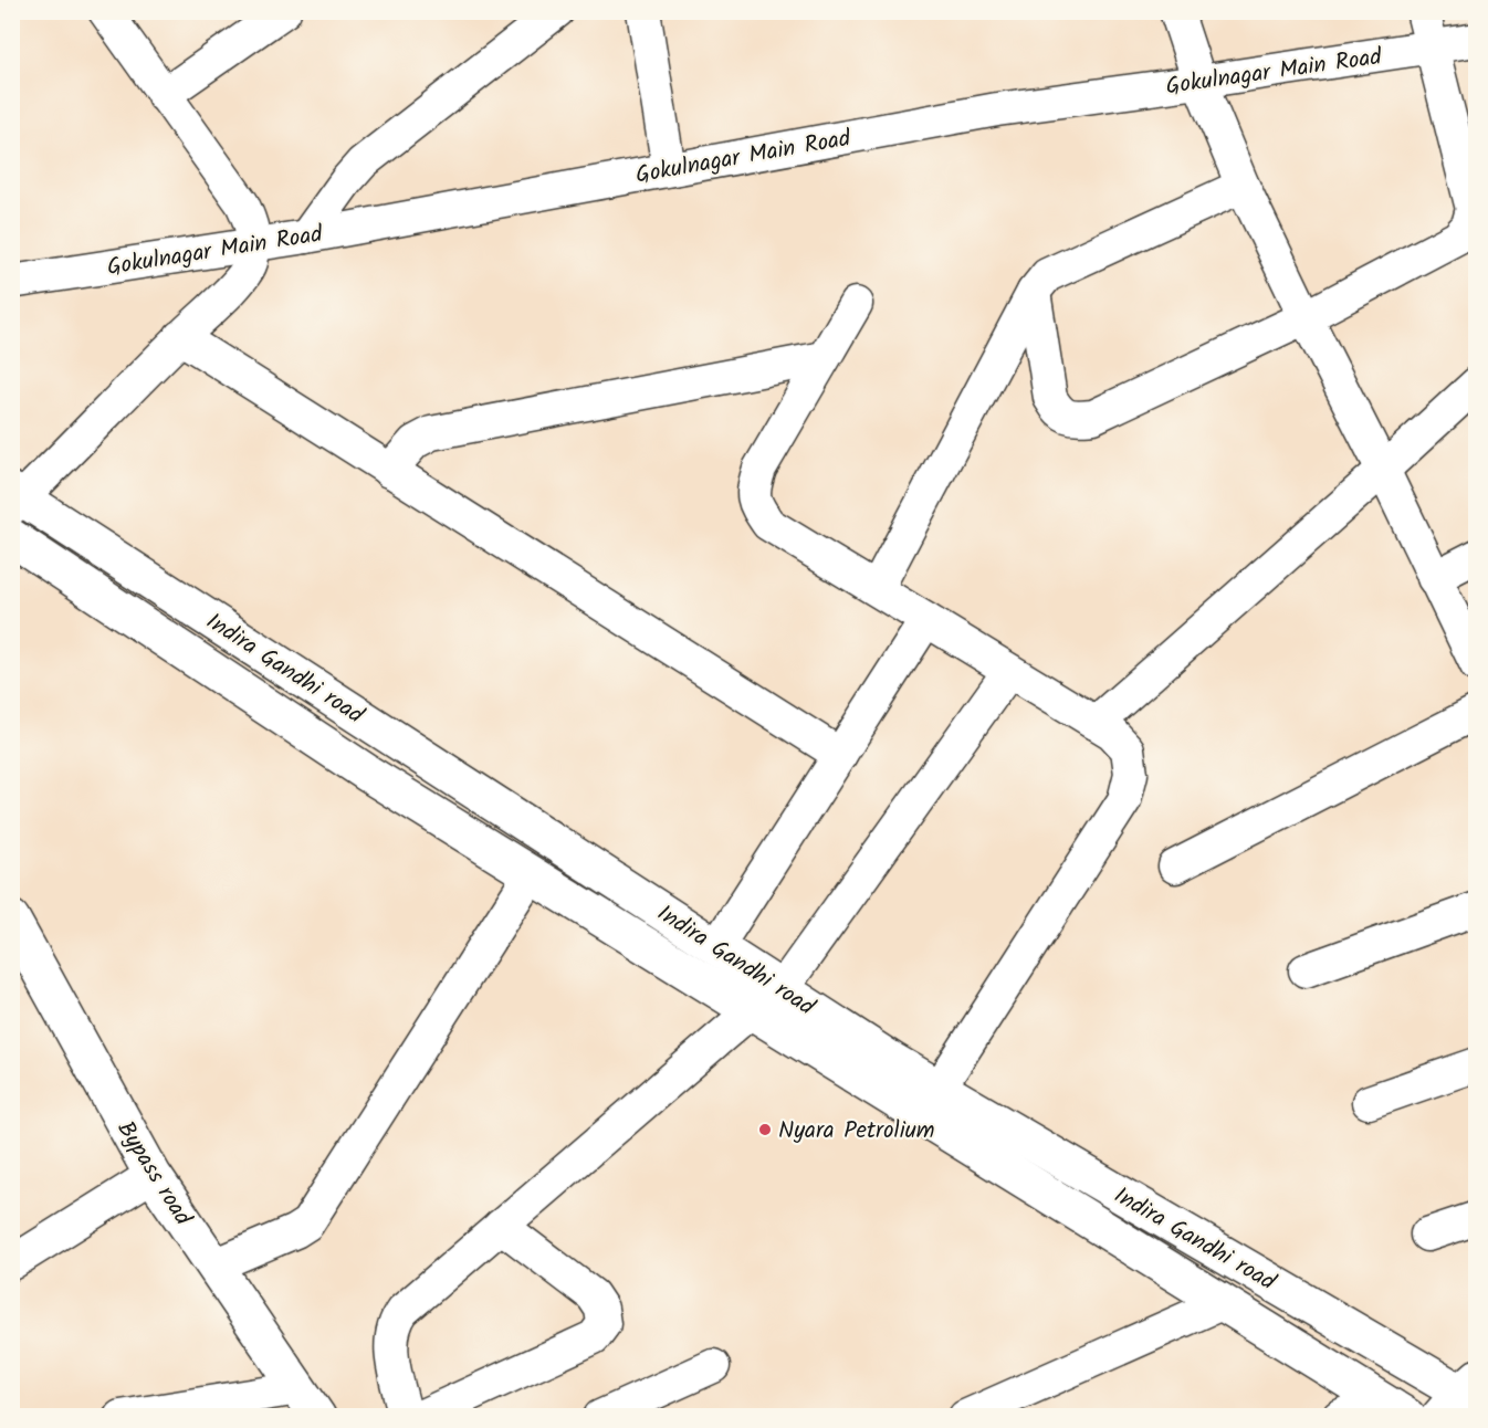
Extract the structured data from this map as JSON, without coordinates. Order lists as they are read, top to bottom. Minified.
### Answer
{"streets":{"main road":["Indira Gandhi road","Bypass road"],"street":["Gokulnagar Main Road"]},"places":["Nyara Petrolium"]}
